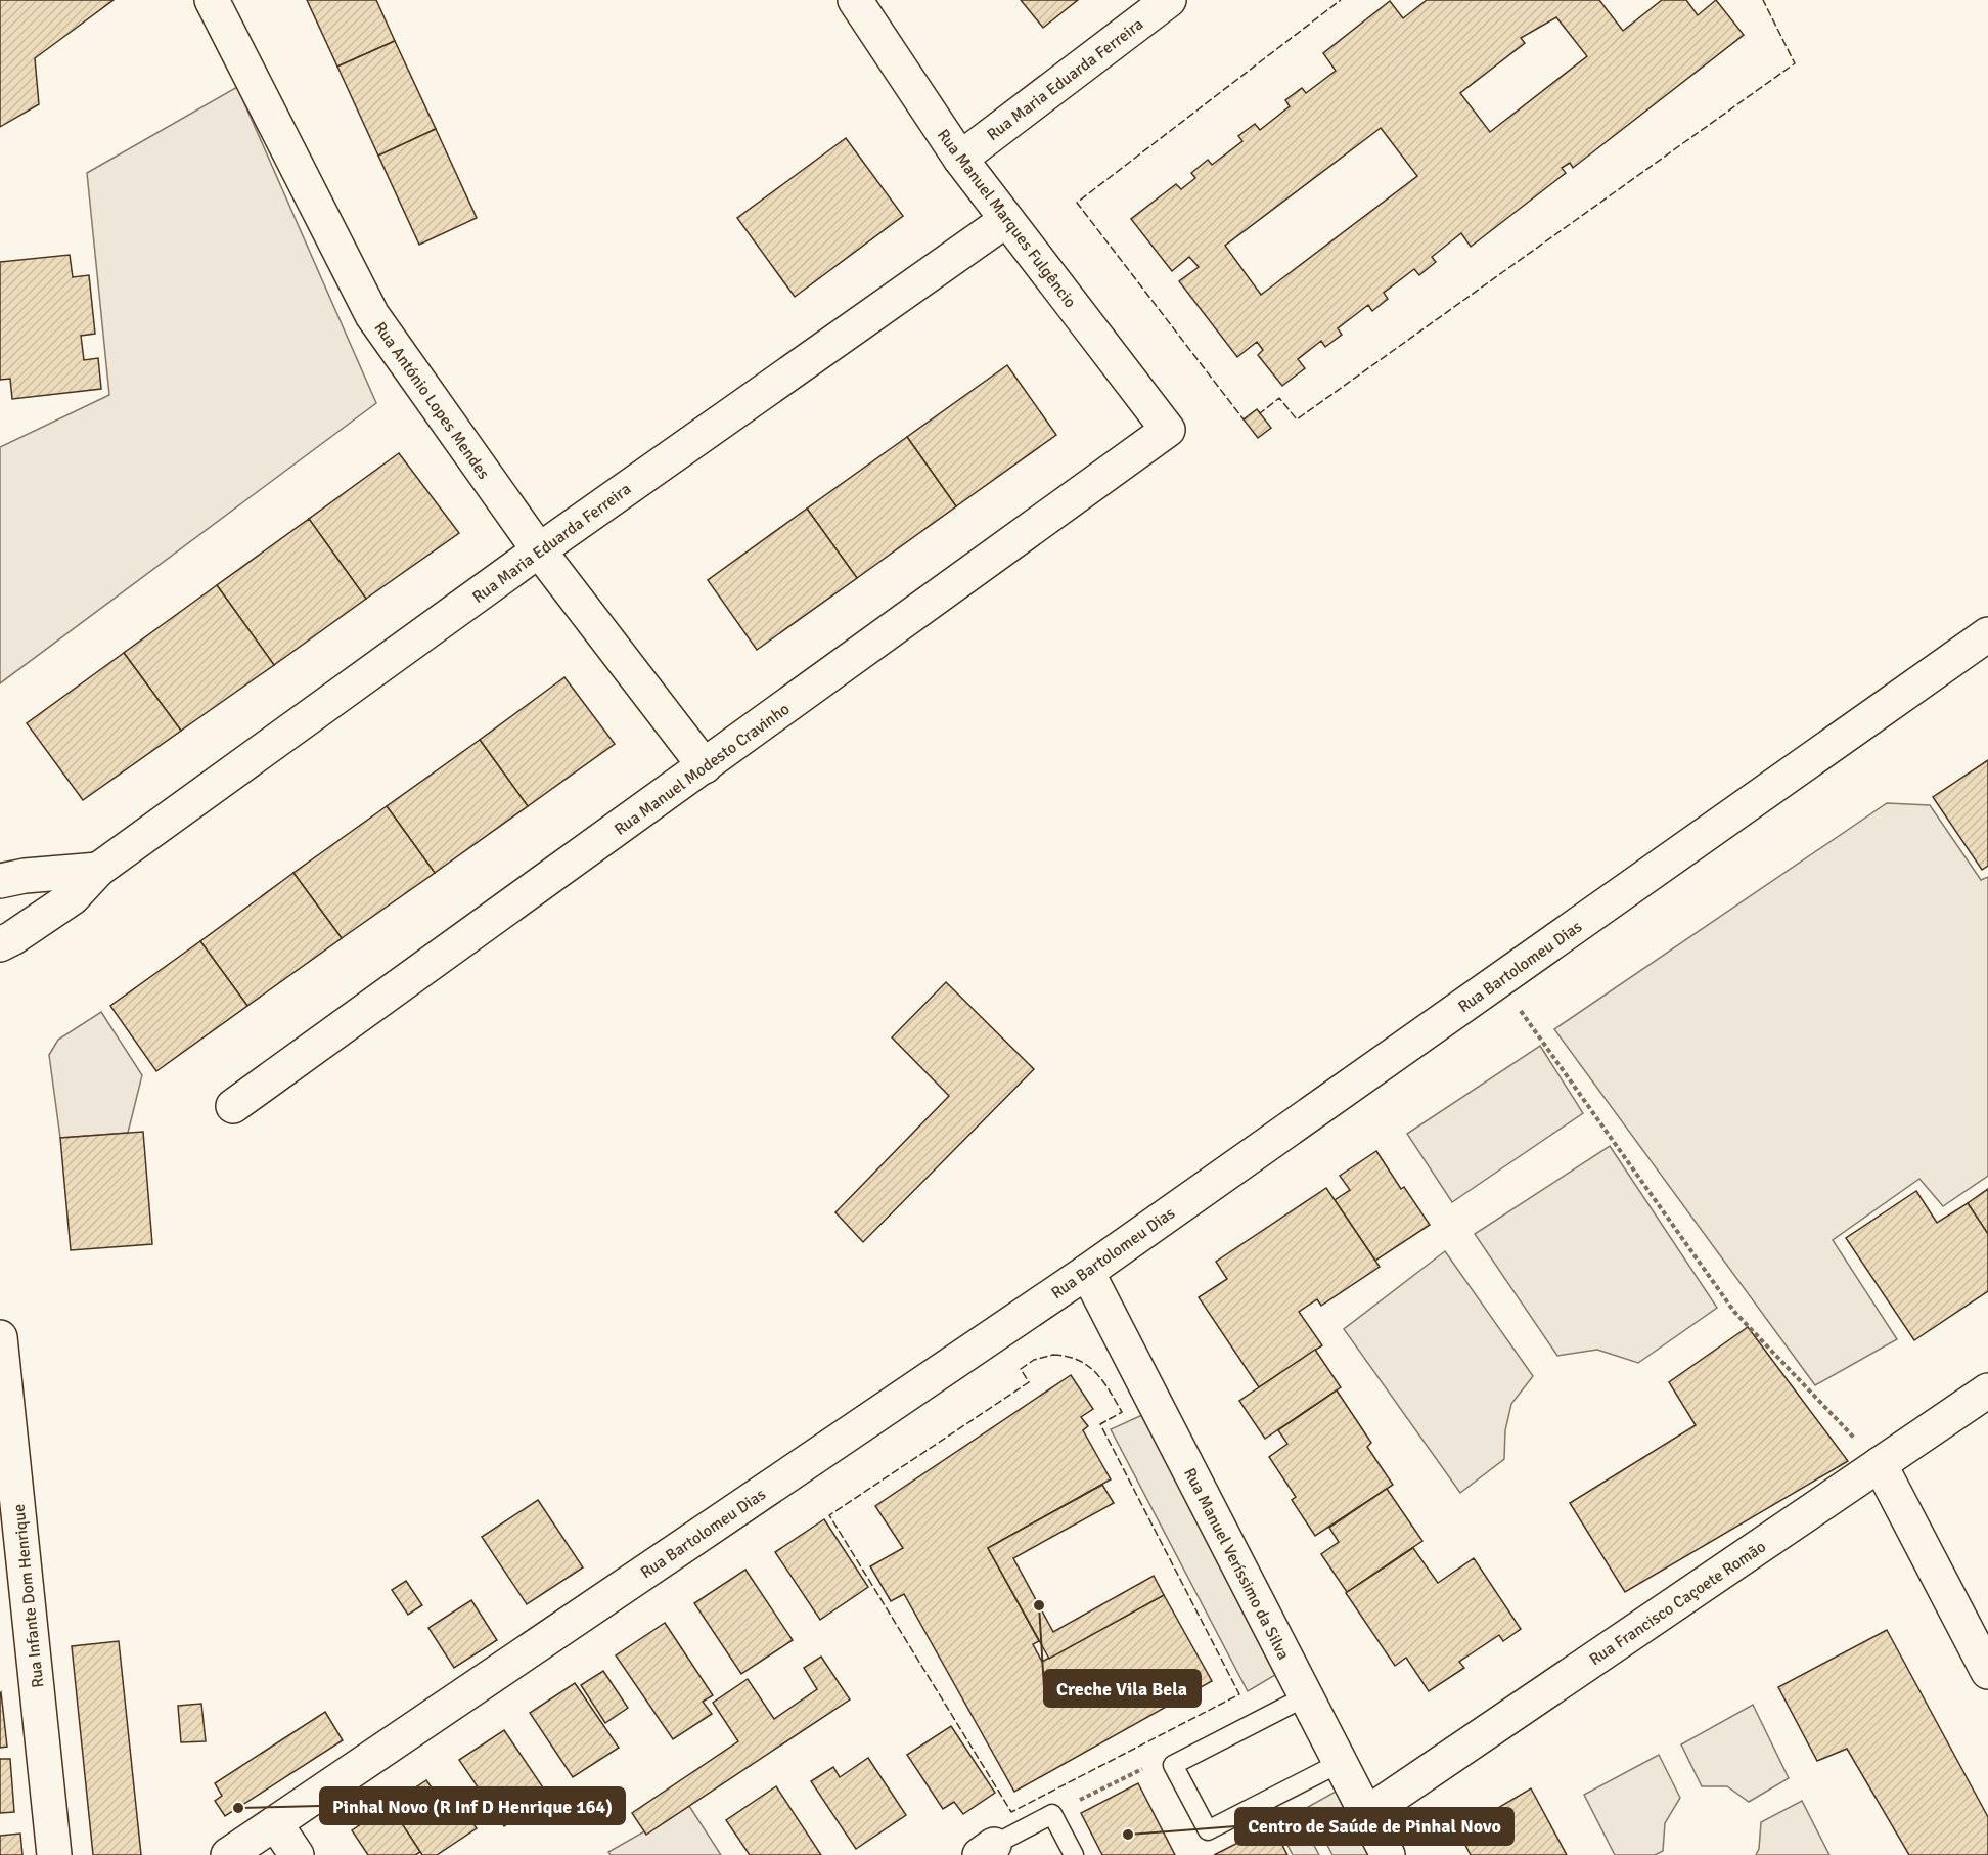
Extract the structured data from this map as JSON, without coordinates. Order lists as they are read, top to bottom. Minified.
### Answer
{"streets":{"street":["Rua Maria Eduarda Ferreira","Rua Manuel Marques Fulgêncio","Rua António Lopes Mendes","Rua Manuel Modesto Cravinho","Rua Bartolomeu Dias","Rua Manuel Veríssimo da Silva","Rua Infante Dom Henrique","Rua Francisco Caçoete Romão"]},"crossings":[["Rua Maria Eduarda Ferreira","Rua Manuel Marques Fulgêncio"],["Rua Maria Eduarda Ferreira","Rua António Lopes Mendes"],["Rua Manuel Marques Fulgêncio","Rua Manuel Modesto Cravinho"],["Rua António Lopes Mendes","Rua Manuel Modesto Cravinho"],["Rua Bartolomeu Dias","Rua Manuel Veríssimo da Silva"],["Rua Manuel Veríssimo da Silva","Rua Francisco Caçoete Romão"]],"places":["Creche Vila Bela","Pinhal Novo (R Inf D Henrique 164)","Centro de Saúde de Pinhal Novo"]}
